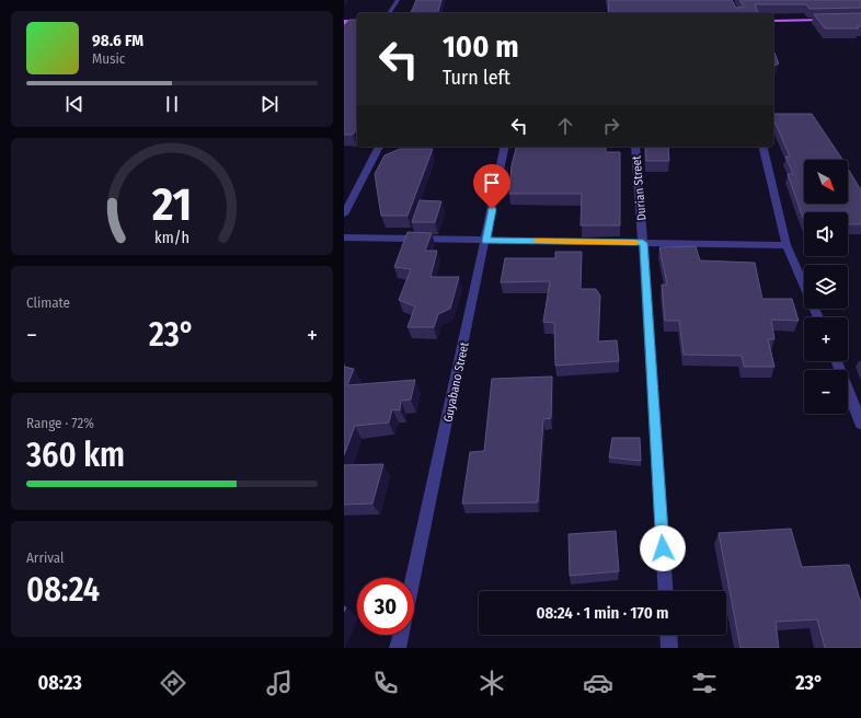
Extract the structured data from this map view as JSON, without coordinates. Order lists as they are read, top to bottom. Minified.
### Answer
{"streets":{"street":["Durian Street","Guyabano Street"]},"north":"bottom right","page":{"turn":["100 m","Turn left"],"song":["98.6 FM","Music"],"map_buttons":["+","−"],"tile":["Climate",["Range · 72%","360 km"],["Arrival","08:24"]],"heat":["−","23°","+"],"limit":"30","trip":"08:24 · 1 min · 170 m","tabs":["08:23","23°"],"gauge":["21","km/h"]}}
